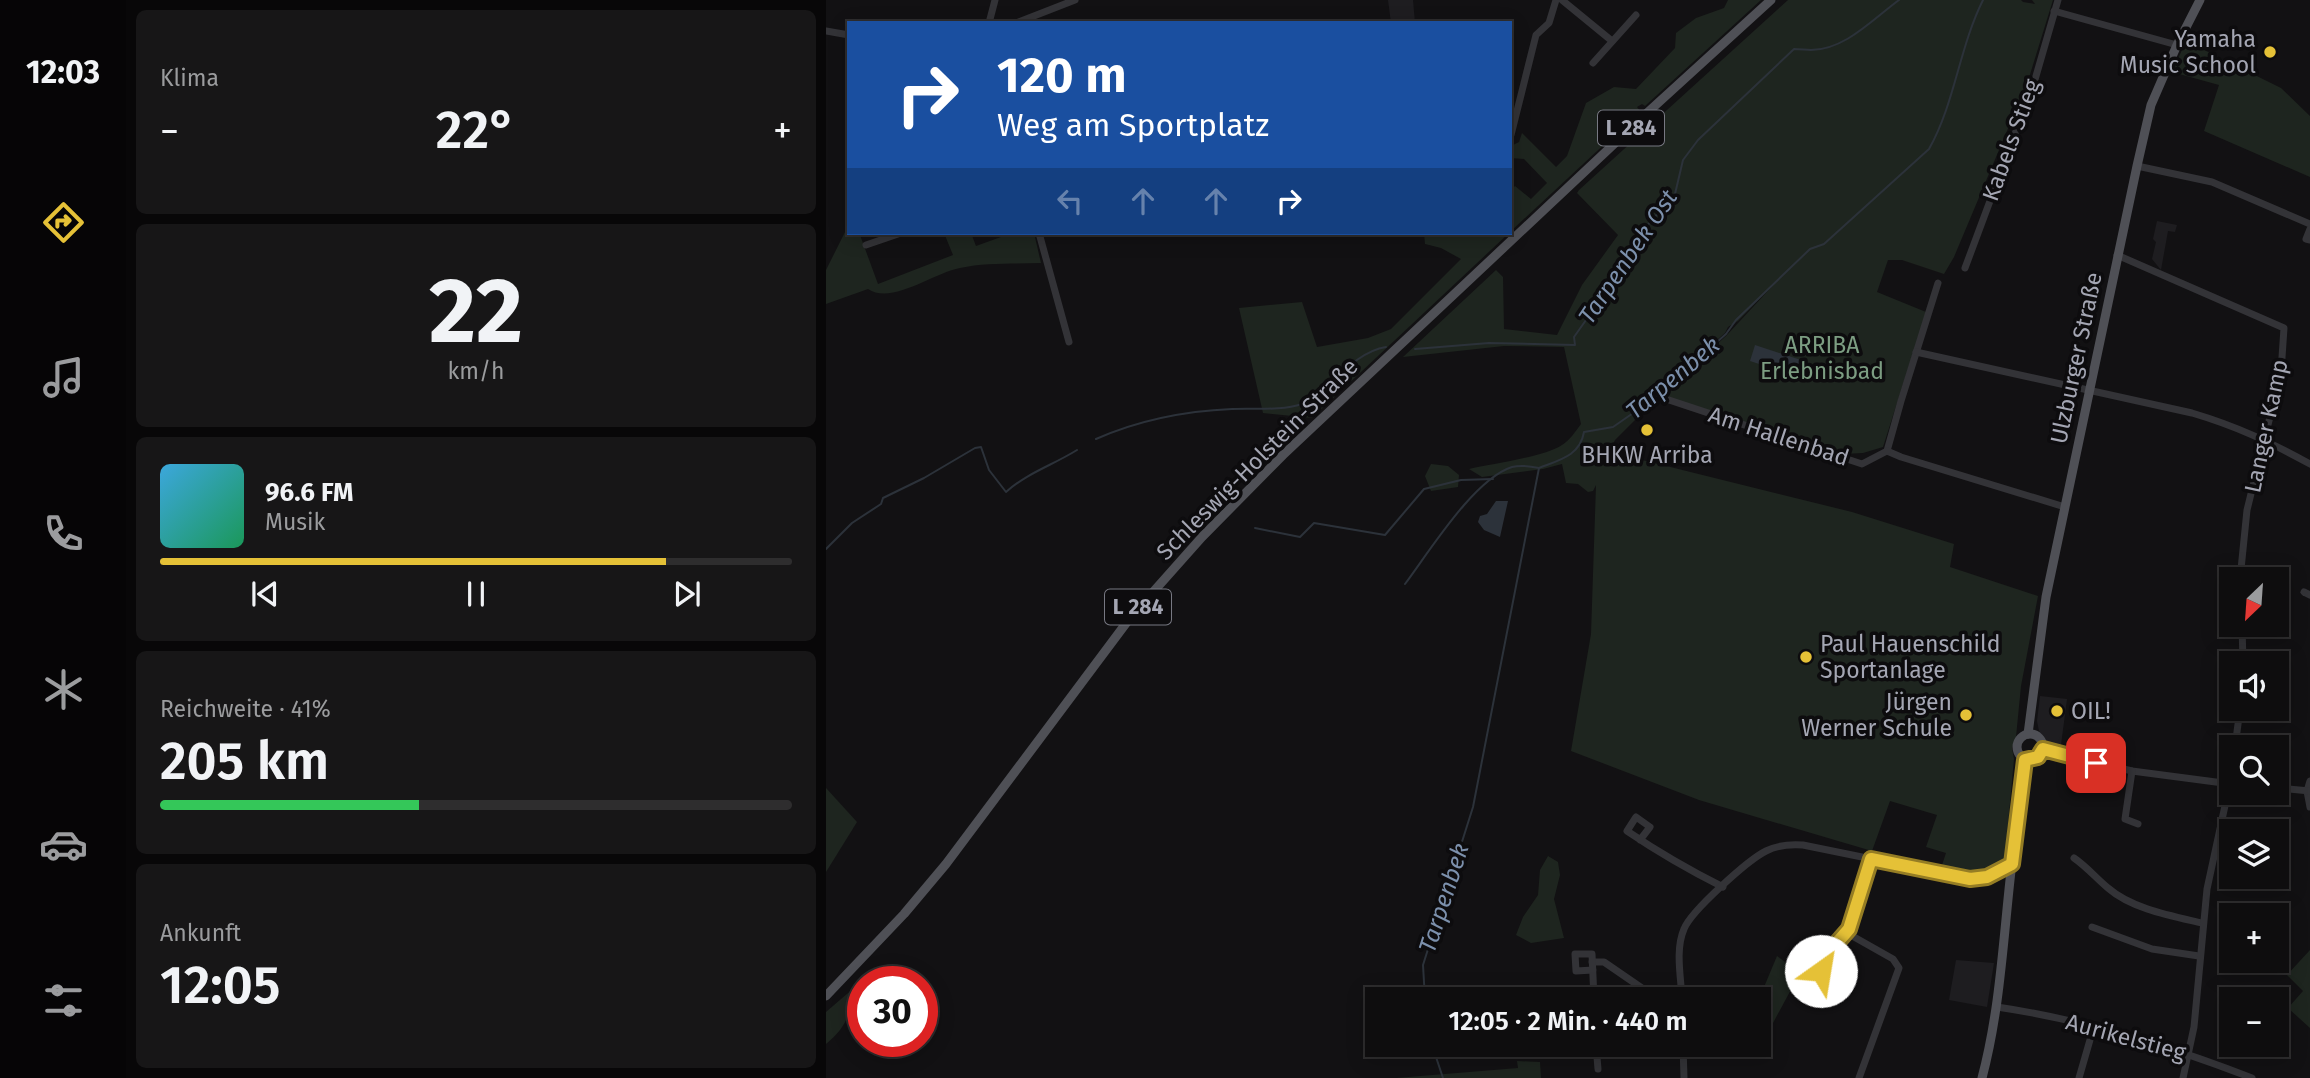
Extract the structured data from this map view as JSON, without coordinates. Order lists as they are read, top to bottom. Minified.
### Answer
{"streets":{"main road":["L 284","Ulzburger Straße","Schleswig-Holstein-Straße"],"street":["Kabels Stieg","Langer Kamp","Am Hallenbad","Aurikelstieg"]},"crossings":[["Ulzburger Straße","Langer Kamp"],["Ulzburger Straße","Aurikelstieg"]],"water":["Tarpenbek Ost","Tarpenbek"],"parks":["ARRIBA Erlebnisbad"],"places":["Yamaha Music School","BHKW Arriba","Paul Hauenschild Sportanlage","OIL!","Jürgen Werner Schule"],"north":"bottom left","page":{"tabs":"12:03","tile":["Klima",["22","km/h"],["Reichweite · 41%","205 km"],["Ankunft","12:05"]],"turn":["120 m","Weg am Sportplatz"],"heat":["−","22°","+"],"song":["96.6 FM","Musik"],"map_buttons":["+","−"],"limit":"30","trip":"12:05 · 2 Min. · 440 m"}}
